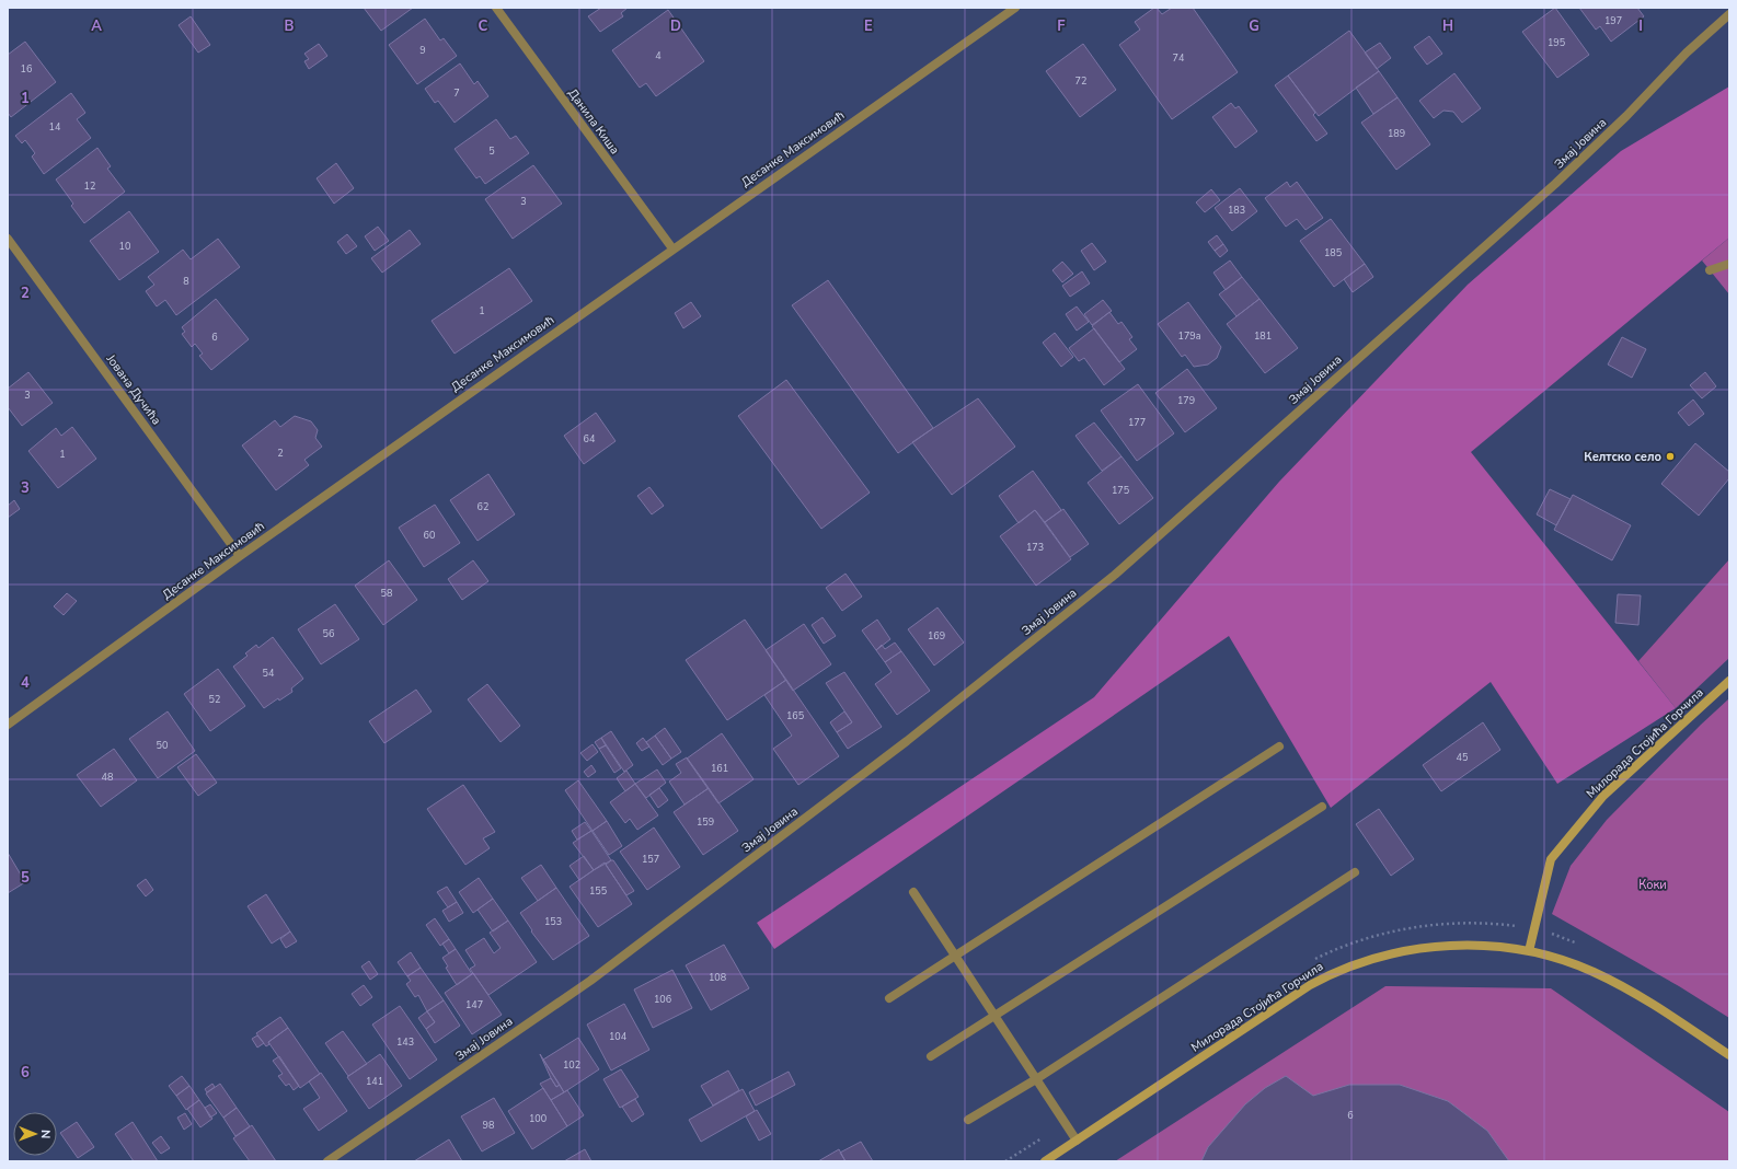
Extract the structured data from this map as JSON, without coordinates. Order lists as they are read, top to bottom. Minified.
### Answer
{"streets":{"street":["Данила Киша","Змај Јовина","Десанке Максимовић","Јована Дучића","Милорада Стојића Горчила"]},"crossings":[["Данила Киша","Десанке Максимовић"],["Десанке Максимовић","Јована Дучића"]],"parks":["Коки"],"places":["Келтско село"],"house_numbers":["197","195","9","4","74","16","72","7","14","189","5","12","3","183","10","185","8","1","179a","181","6","3","179","177","64","2","1","175","62","60","173","58","56","169","54","52","165","50","45","161","48","159","157","155","153","108","106","147","104","143","102","141","6","100","98"],"north":"right","grid":{"columns":["A","B","C","D","E","F","G","H","I"],"rows":["1","2","3","4","5","6"]}}
